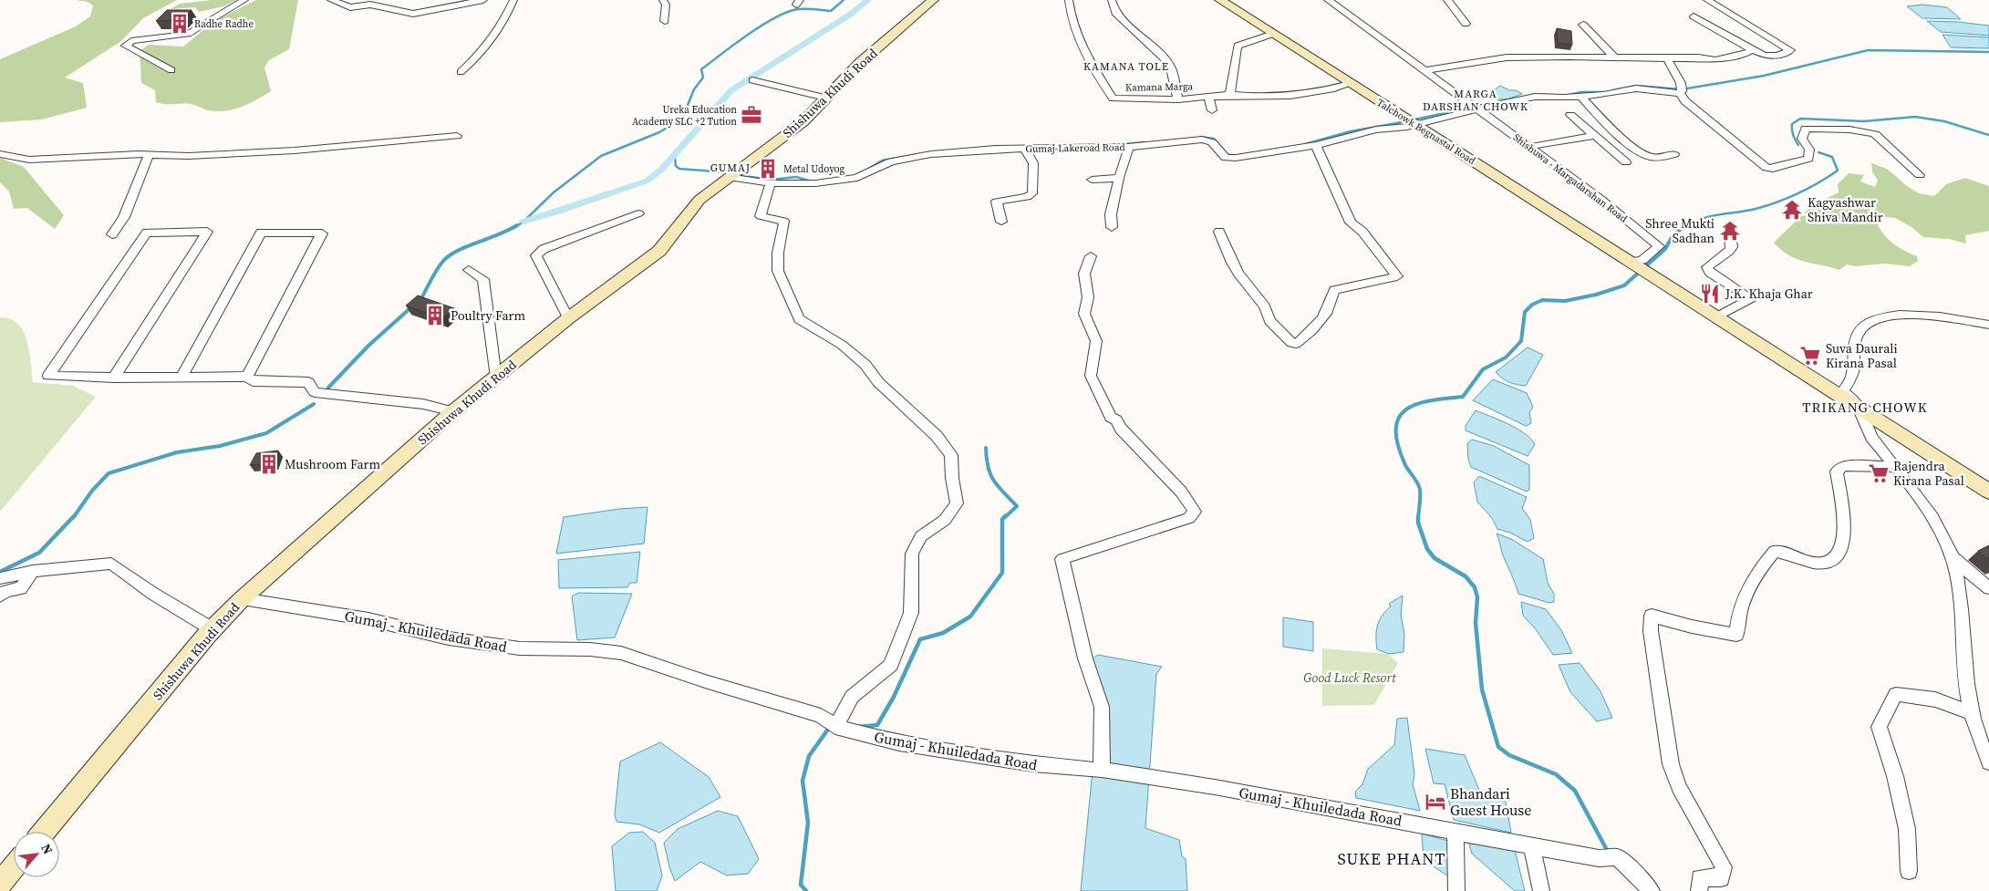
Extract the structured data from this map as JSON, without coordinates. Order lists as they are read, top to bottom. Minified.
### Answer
{"streets":{"main road":["Shishuwa Khudi Road","Talchowk Begnastal Road"],"street":["Kamana Marga","Gumaj-Lakeroad Road","Shishuwa - Margadarshan Road","Gumaj - Khuiledada Road"]},"crossings":[["Kamana Marga","Talchowk Begnastal Road"],["Shishuwa Khudi Road","Gumaj-Lakeroad Road"],["Shishuwa Khudi Road","Gumaj - Khuiledada Road"],["Talchowk Begnastal Road","Gumaj-Lakeroad Road"],["Talchowk Begnastal Road","Shishuwa - Margadarshan Road"],["Gumaj-Lakeroad Road","Shishuwa - Margadarshan Road"]],"districts":["KAMANA TOLE","MARGA DARSHAN CHOWK","GUMAJ","TRIKANG CHOWK","SUKE PHANT"],"parks":["Good Luck Resort"],"places":{"building":["Radhe Radhe","Metal Udoyog","Poultry Farm","Mushroom Farm"],"office":["Ureka Education Academy SLC +2 Tution"],"temple":["Kagyashwar Shiva Mandir","Shree Mukti Sadhan"],"restaurant":["J.K. Khaja Ghar"],"supermarket":["Suva Daurali Kirana Pasal","Rajendra Kirana Pasal"],"hotel":["Bhandari Guest House"]},"north":"top right"}
